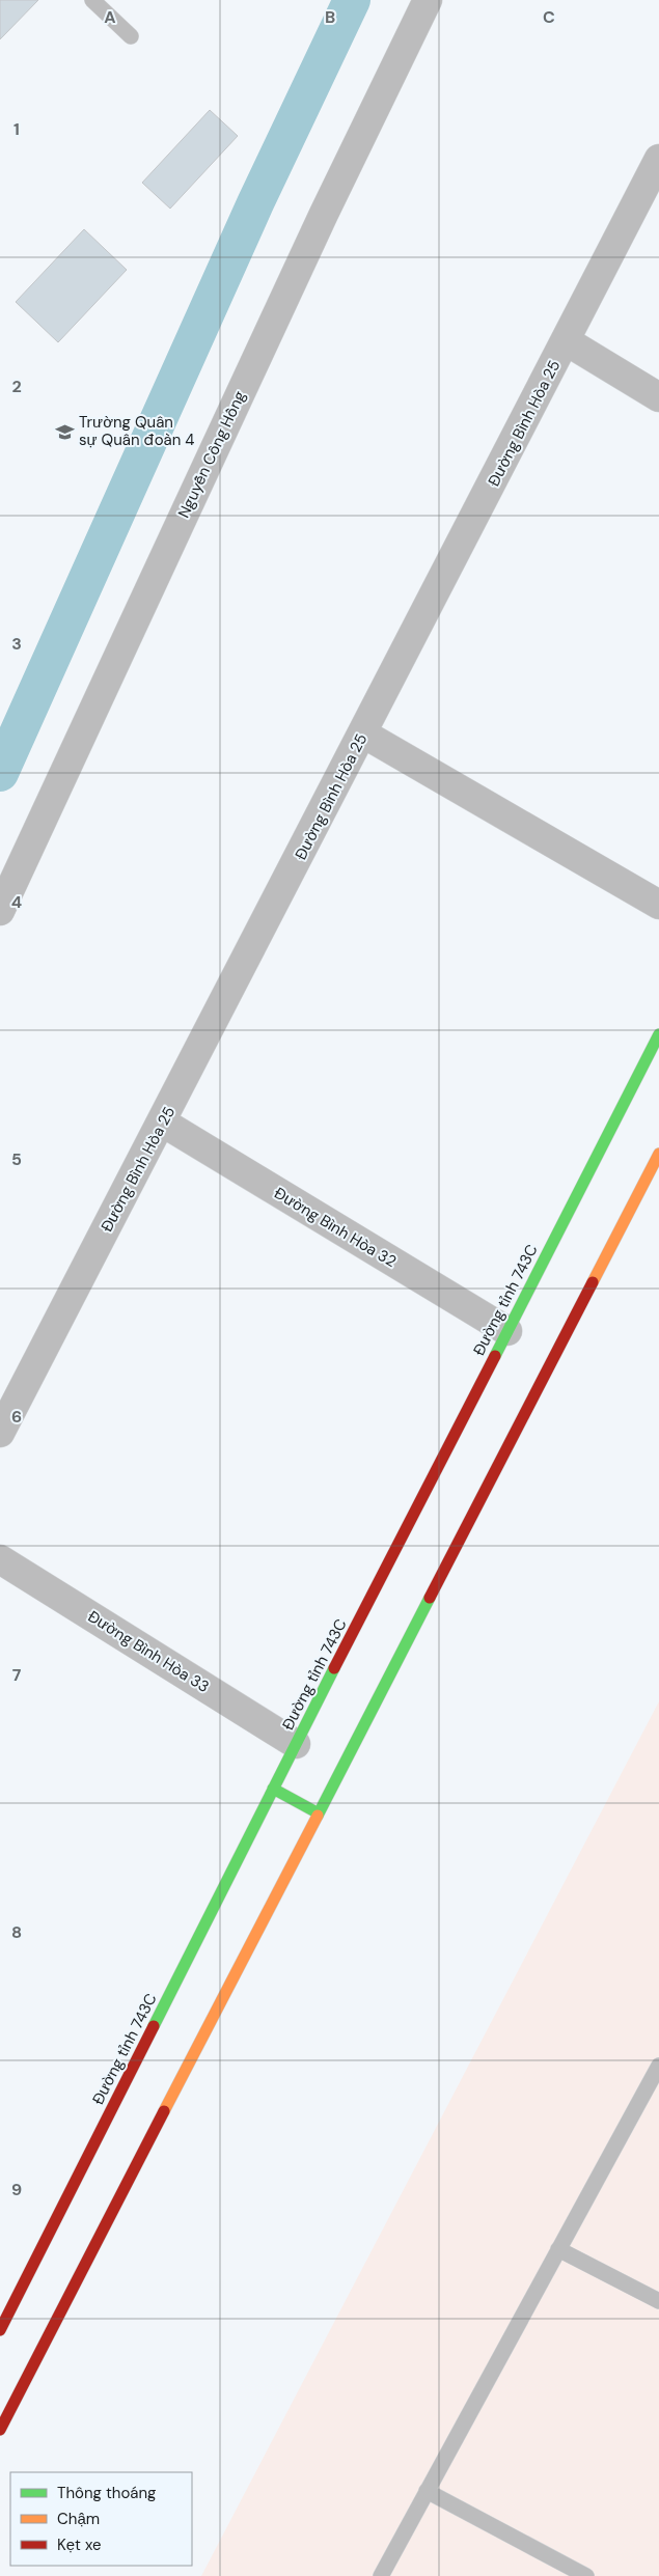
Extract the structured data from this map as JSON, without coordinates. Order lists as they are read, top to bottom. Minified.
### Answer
{"streets":{"main road":["Đường tỉnh 743C"],"street":["Đường Bình Hòa 25","Nguyễn Công Hồng","Đường Bình Hòa 32","Đường Bình Hòa 33"]},"crossings":[["Đường Bình Hòa 25","Đường Bình Hòa 32"],["Đường Bình Hòa 32","Đường tỉnh 743C"],["Đường tỉnh 743C","Đường Bình Hòa 33"]],"places":{"school or university":["Trường Quân sự Quân đoàn 4"]},"legend":["Thông thoáng","Chậm","Kẹt xe"],"grid":{"columns":["A","B","C"],"rows":["1","2","3","4","5","6","7","8","9"]}}
